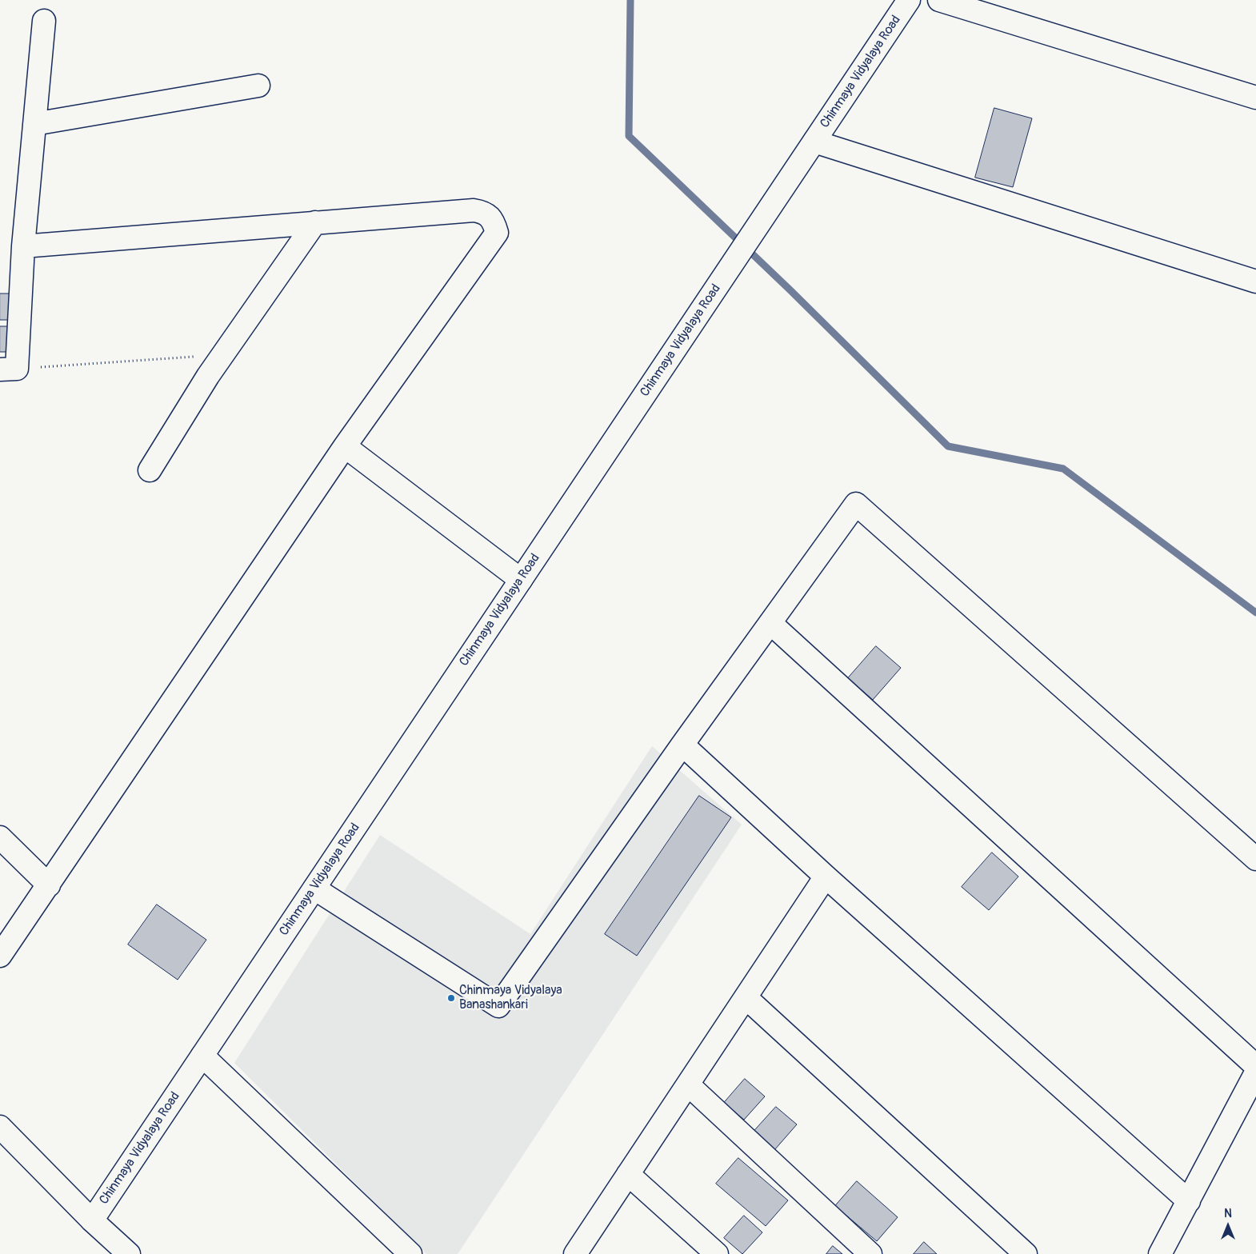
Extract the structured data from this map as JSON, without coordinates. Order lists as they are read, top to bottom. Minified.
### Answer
{"streets":{"street":["Chinmaya Vidyalaya Road"]},"places":["Chinmaya Vidyalaya Banashankari"],"north":"top"}
